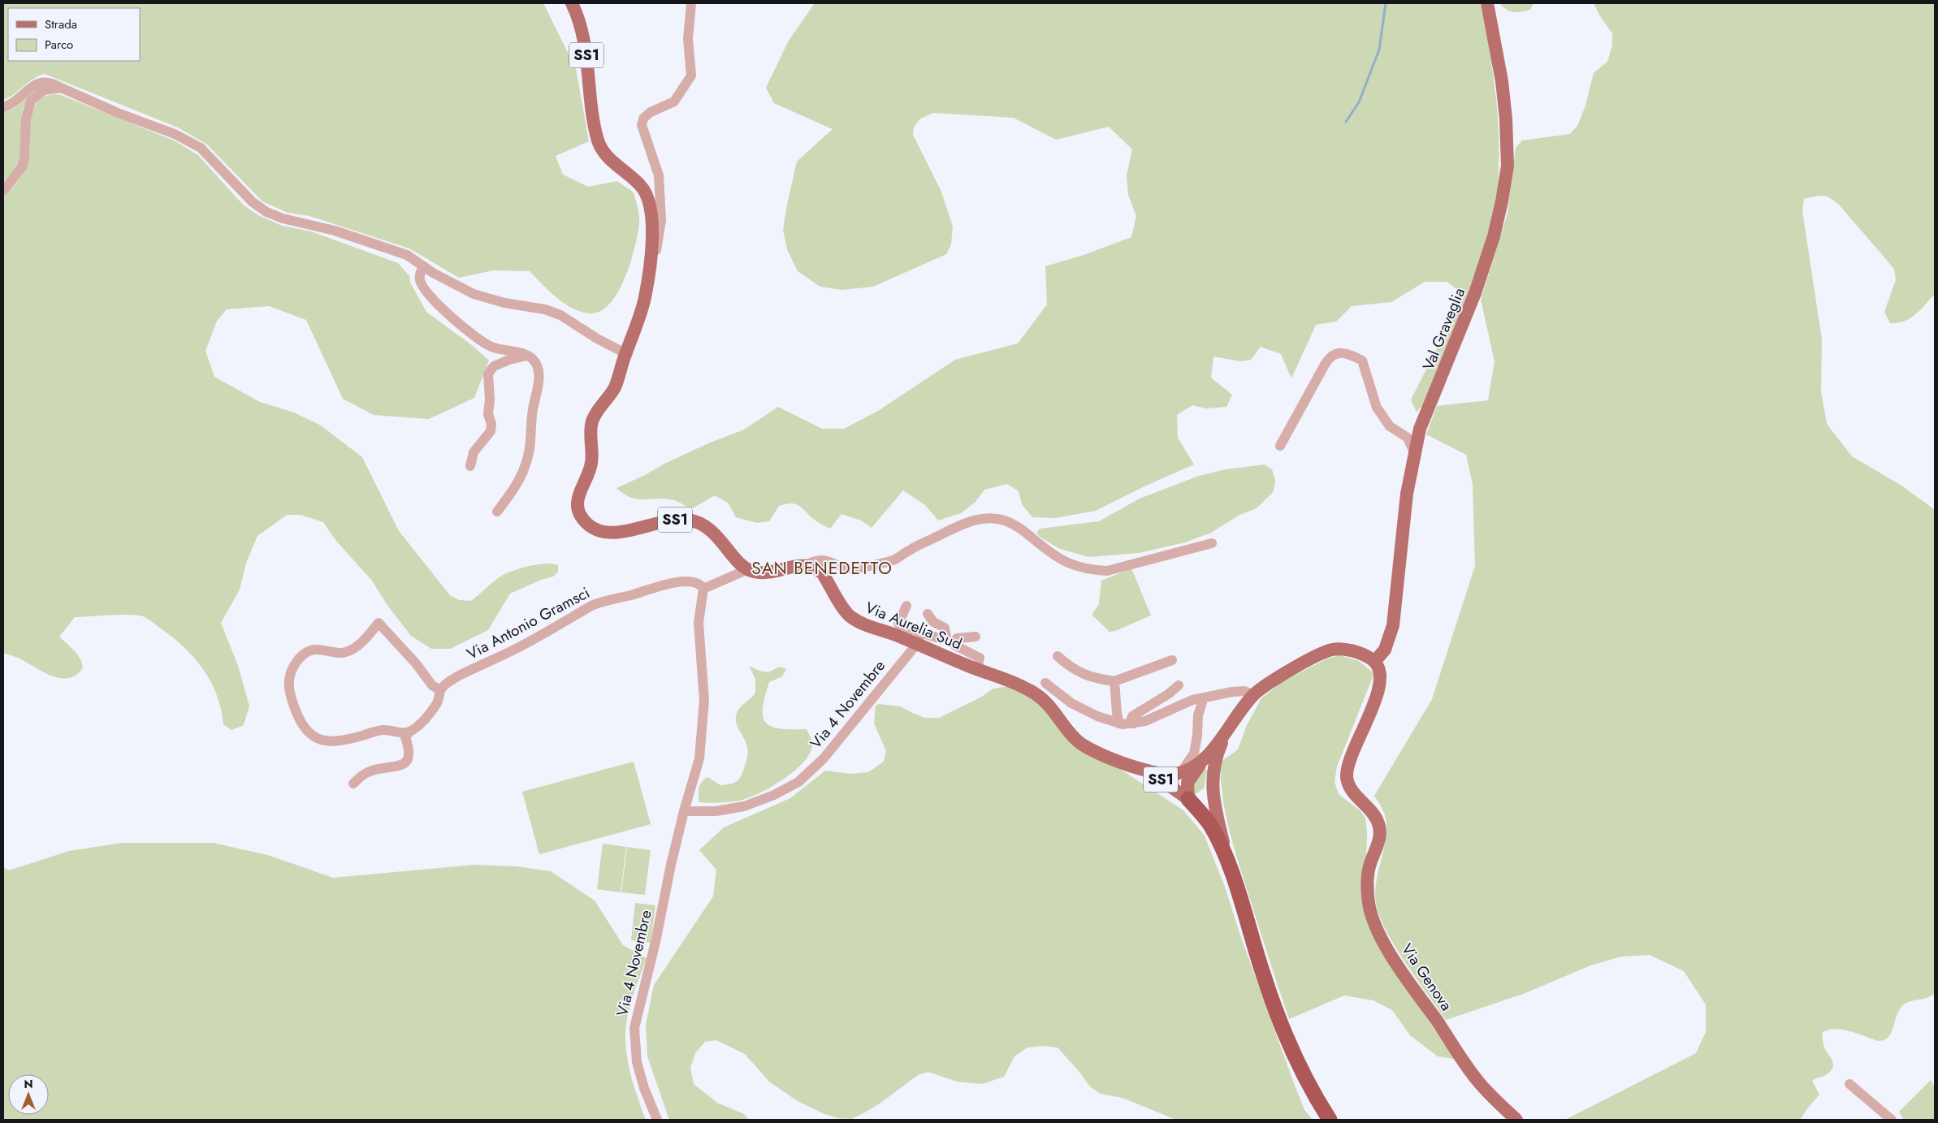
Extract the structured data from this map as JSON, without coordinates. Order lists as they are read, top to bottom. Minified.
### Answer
{"streets":{"main road":["SS1","Val Graveglia","Via Aurelia Sud","Via Genova"],"street":["Via Antonio Gramsci","Via 4 Novembre"]},"crossings":[["SS1","Via Aurelia Sud"],["Val Graveglia","Via Aurelia Sud"],["Val Graveglia","Via Genova"],["Via Antonio Gramsci","Via 4 Novembre"],["Via Aurelia Sud","Via 4 Novembre"],["Via Aurelia Sud","Via Genova"]],"districts":["SAN BENEDETTO"],"legend":["Strada","Parco"],"north":"top"}
